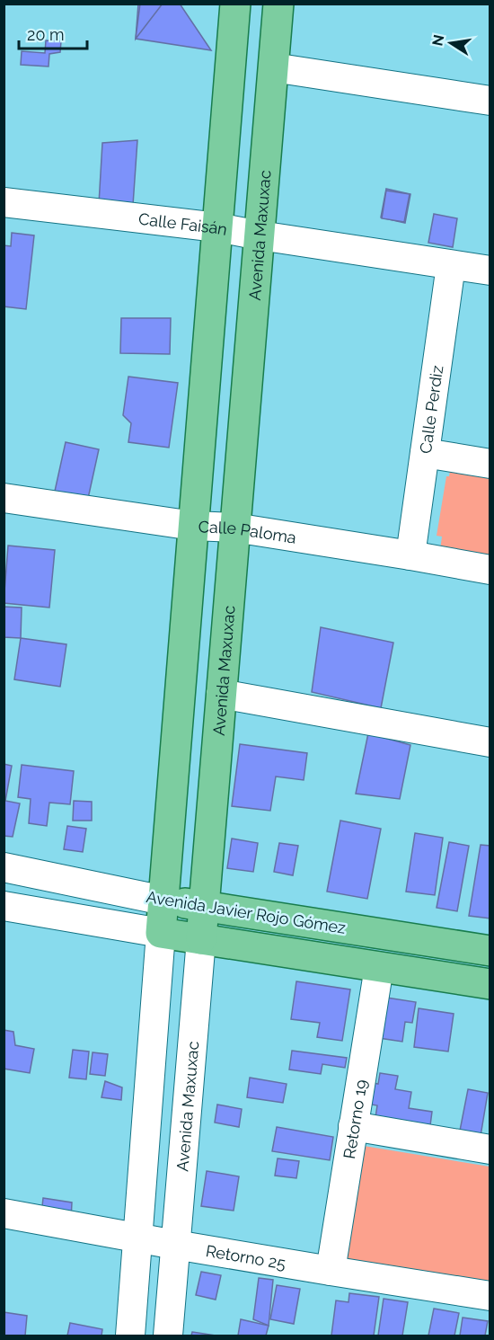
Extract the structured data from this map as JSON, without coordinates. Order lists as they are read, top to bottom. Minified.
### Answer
{"streets":{"main road":["Avenida Maxuxac","Avenida Javier Rojo Gómez"],"street":["Calle Faisán","Calle Perdiz","Calle Paloma","Retorno 19","Retorno 25"]},"crossings":[["Calle Faisán","Avenida Maxuxac"],["Calle Faisán","Calle Perdiz"],["Avenida Maxuxac","Calle Paloma"],["Avenida Maxuxac","Avenida Javier Rojo Gómez"],["Avenida Maxuxac","Retorno 25"],["Calle Perdiz","Calle Paloma"],["Avenida Javier Rojo Gómez","Retorno 19"],["Retorno 19","Retorno 25"]],"scale_bar":"20 m","north":"left"}
